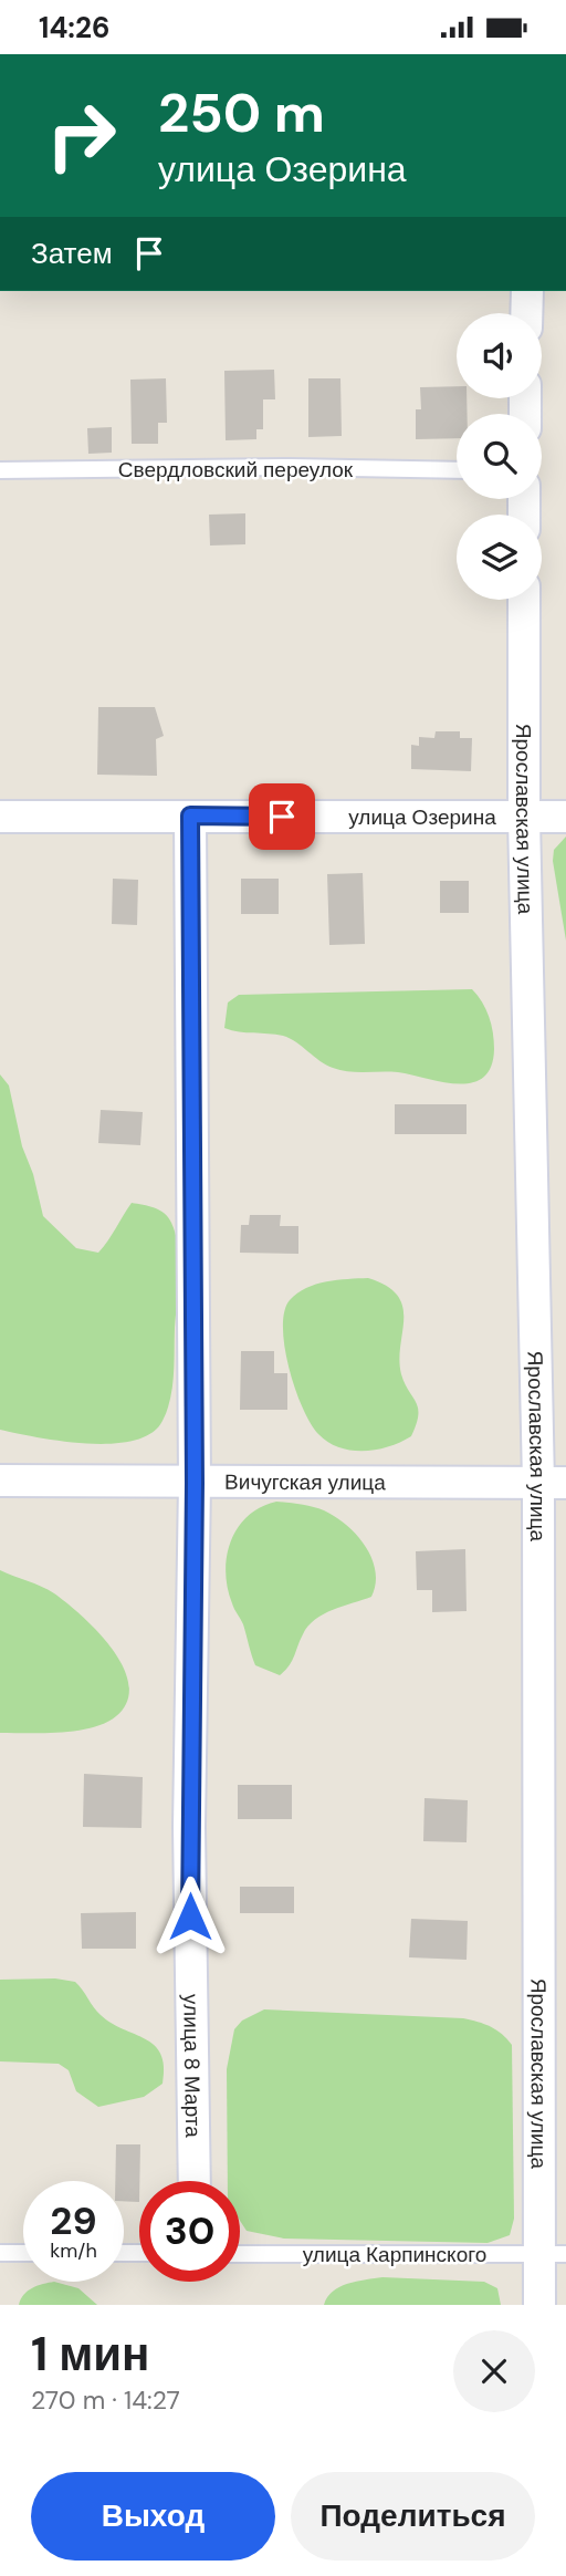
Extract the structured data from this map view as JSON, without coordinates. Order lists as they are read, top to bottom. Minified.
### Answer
{"streets":{"street":["улица Озерина","Ярославская улица","Вичугская улица","улица 8 Марта"],"lane":["Свердловский переулок","улица Карпинского"]},"crossings":[["улица Озерина","Ярославская улица"],["улица Озерина","улица 8 Марта"],["Ярославская улица","Вичугская улица"],["Ярославская улица","улица Карпинского"],["Вичугская улица","улица 8 Марта"]],"page":{"status":"14:26","turn":["250 m","улица Озерина"],"then":"Затем","speed":"29 km/h","limit":"30","heading":["1 мин","270 m · 14:27"],"buttons":["Выход","Поделиться"]}}
